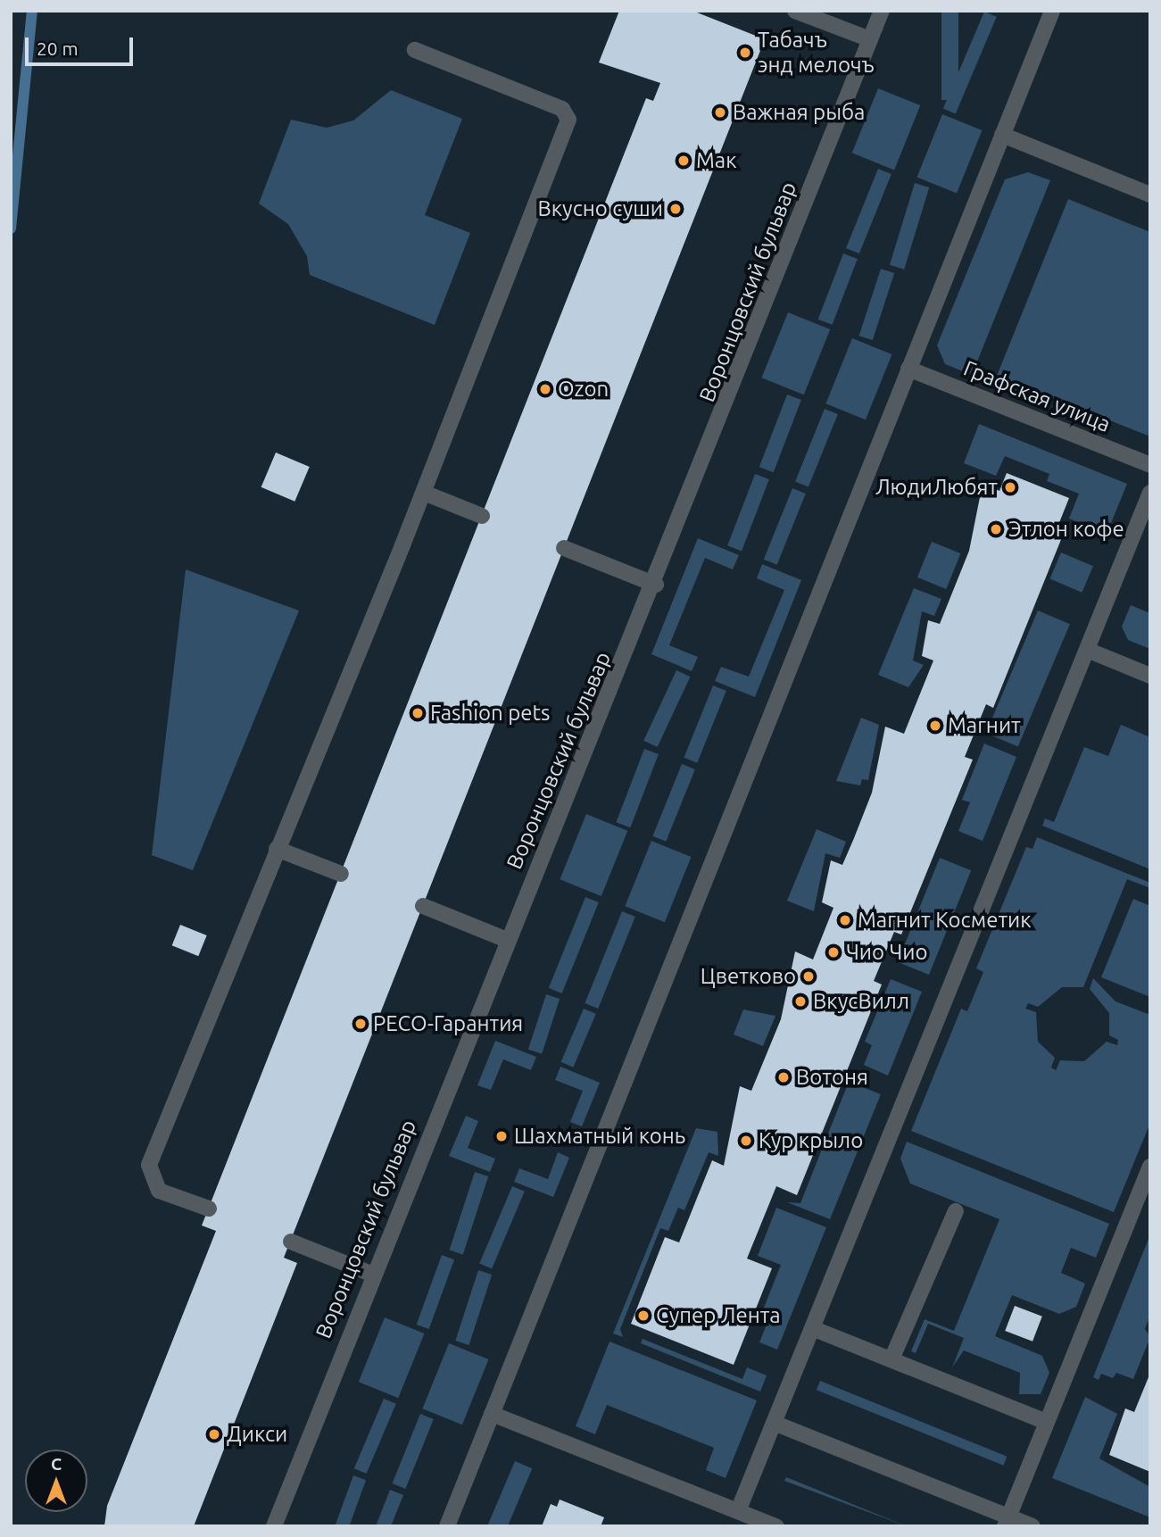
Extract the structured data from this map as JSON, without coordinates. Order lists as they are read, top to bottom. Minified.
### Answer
{"streets":{"street":["Воронцовский бульвар","Графская улица"]},"places":["Табачъ энд мелочъ","Важная рыба","Мак","Вкусно суши","Ozon","ЛюдиЛюбят","Этлон кофе","Fashion pets","Магнит","Магнит Косметик","Чио Чио","Цветково","ВкусВилл","РЕСО-Гарантия","Вотоня","Шахматный конь","Кур крыло","Супер Лента","Дикси"],"scale_bar":"20 m","north":"top"}
